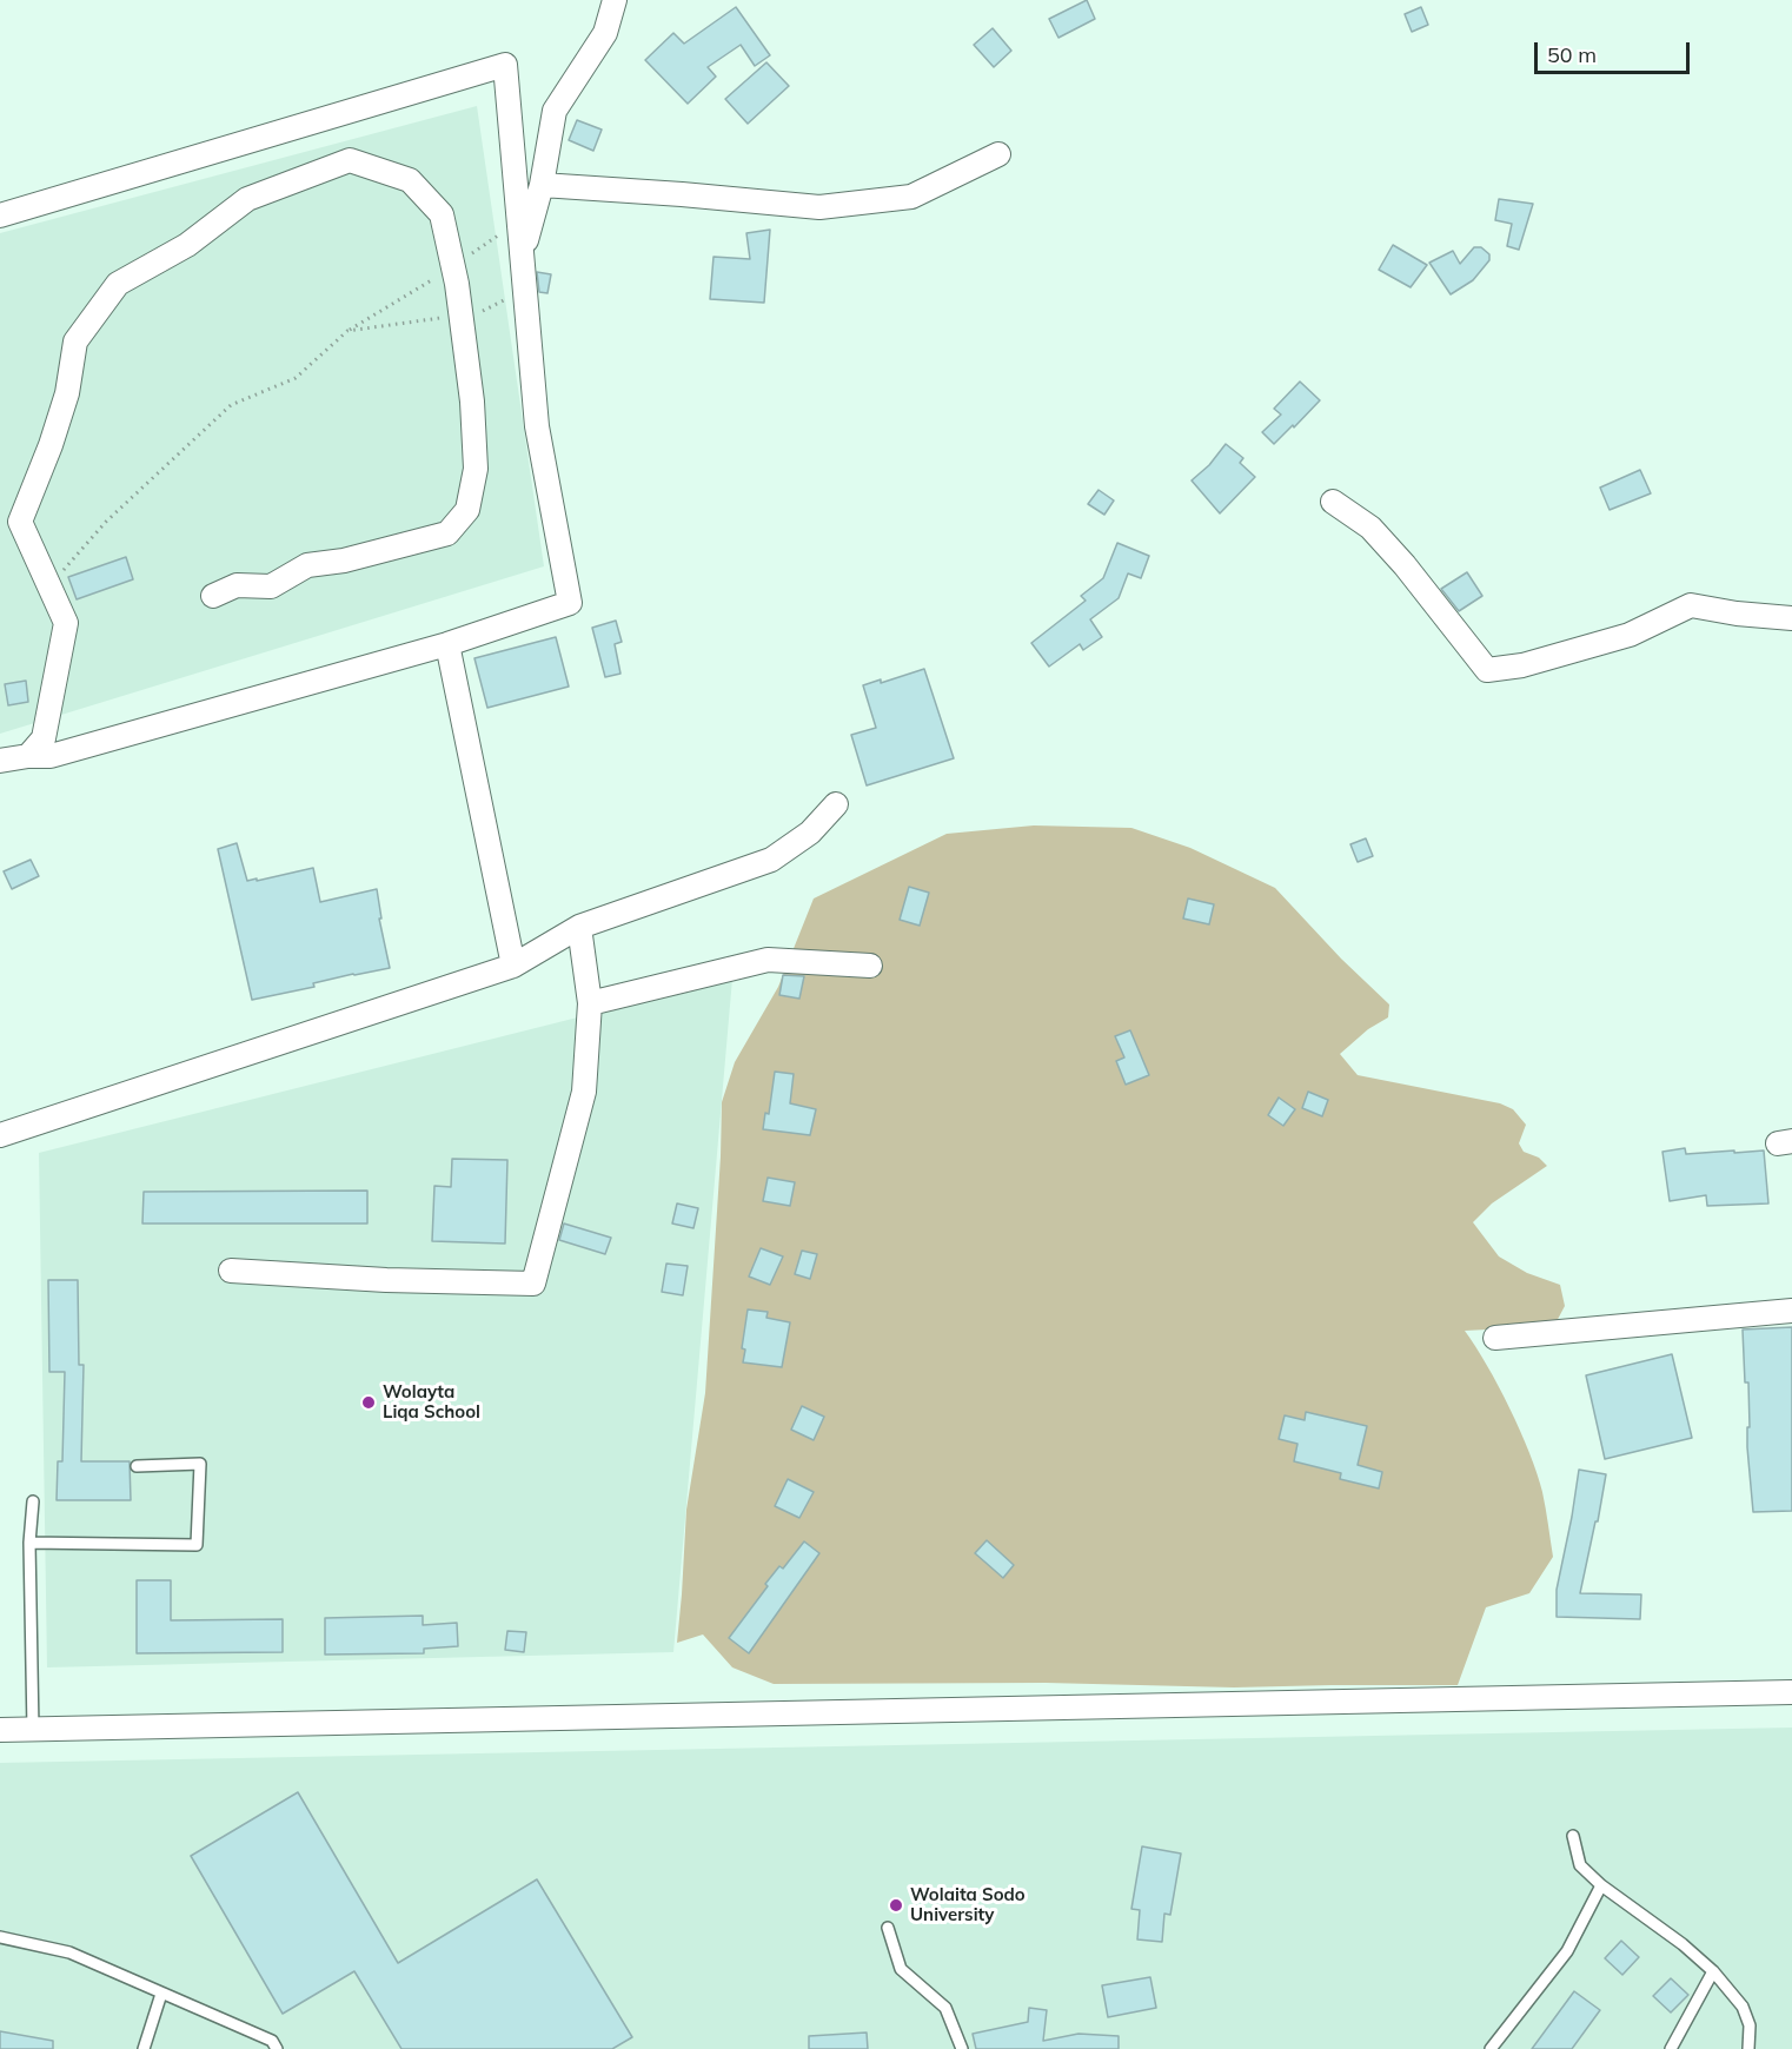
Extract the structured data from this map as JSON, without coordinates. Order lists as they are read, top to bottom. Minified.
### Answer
{"places":["Wolayta Liqa School","Wolaita Sodo University"],"scale_bar":"50 m"}
